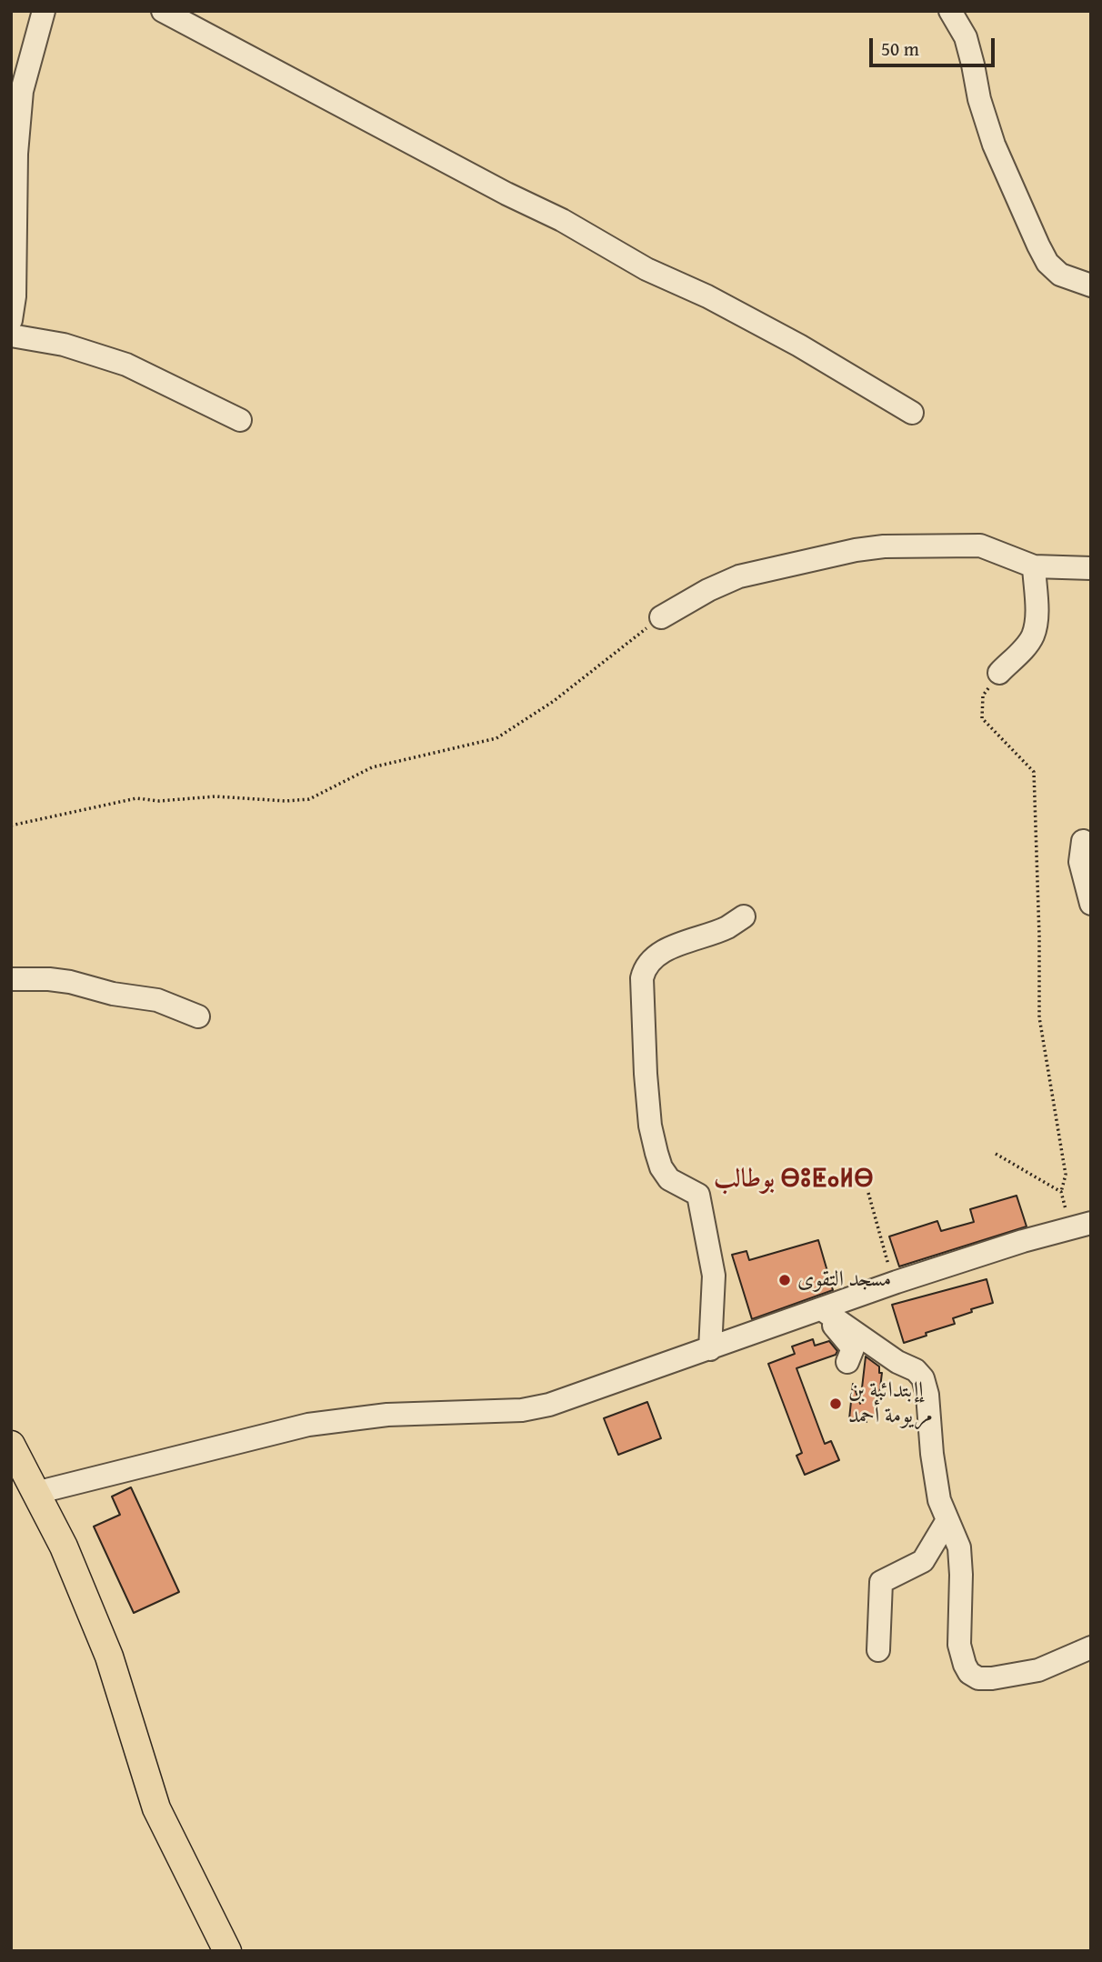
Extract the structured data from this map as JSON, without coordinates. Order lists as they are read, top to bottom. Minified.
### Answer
{"districts":["بوطالب ⴱⵓⵟⴰⵍⴱ"],"places":["مسجد التقوى","إإبتدائية بن مريومة أحمد"],"scale_bar":"50 m"}
